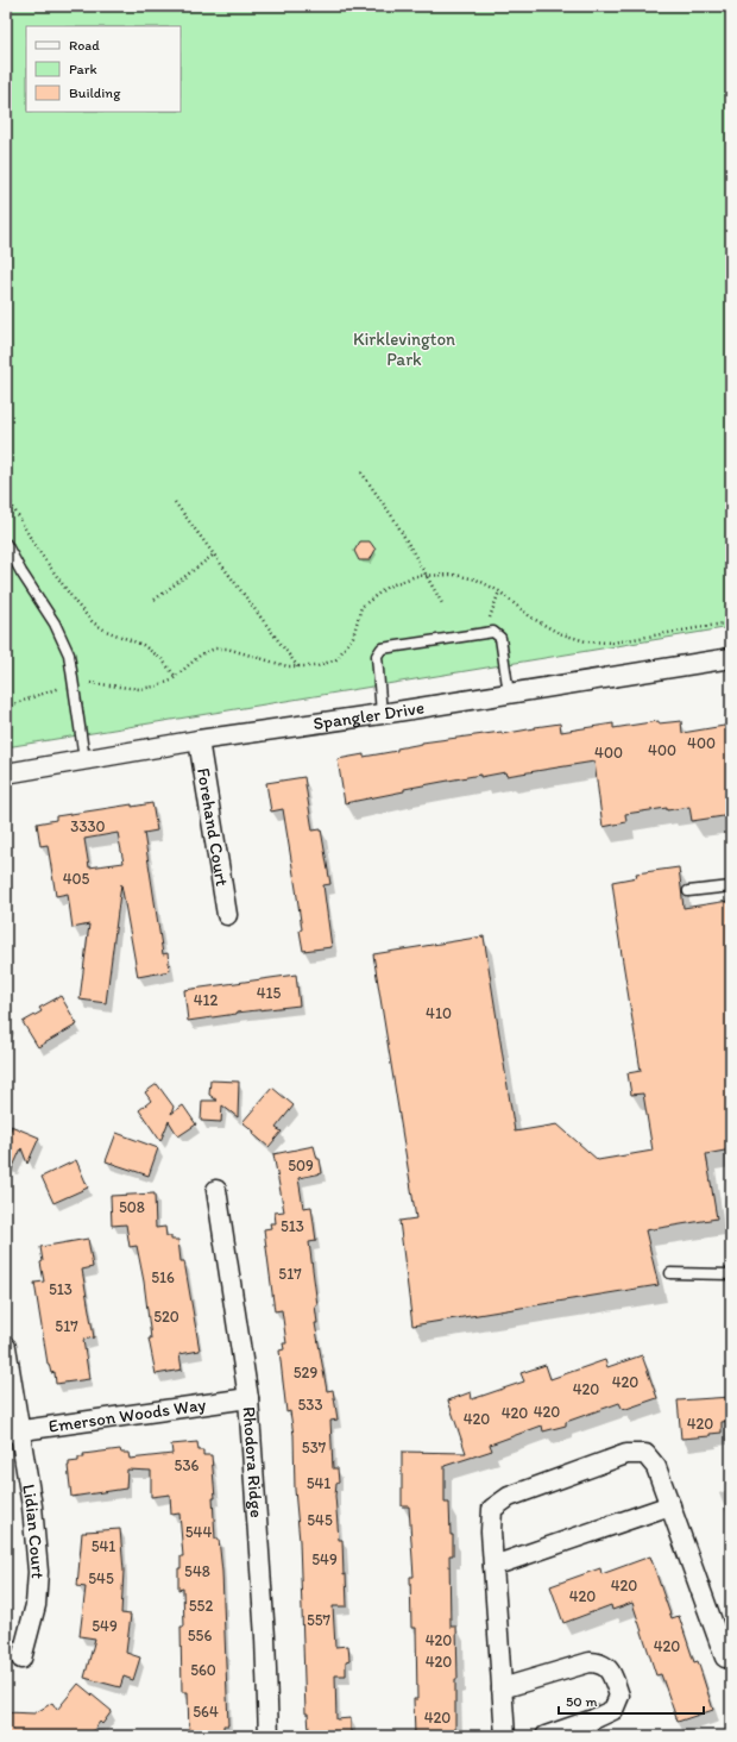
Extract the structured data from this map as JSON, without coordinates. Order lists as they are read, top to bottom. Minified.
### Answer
{"streets":{"street":["Spangler Drive","Forehand Court","Emerson Woods Way","Rhodora Ridge","Lidian Court"]},"crossings":[["Spangler Drive","Forehand Court"],["Emerson Woods Way","Rhodora Ridge"],["Emerson Woods Way","Lidian Court"]],"parks":["Kirklevington Park"],"house_numbers":["400","400","400","3330","405","415","412","410","509","508","513","517","516","513","520","517","529","420","420","533","420","420","420","420","537","536","541","545","544","541","549","548","545","420","420","552","557","549","556","420","420","420","560","564","420"],"legend":["Road","Park","Building"],"scale_bar":"50 m"}
